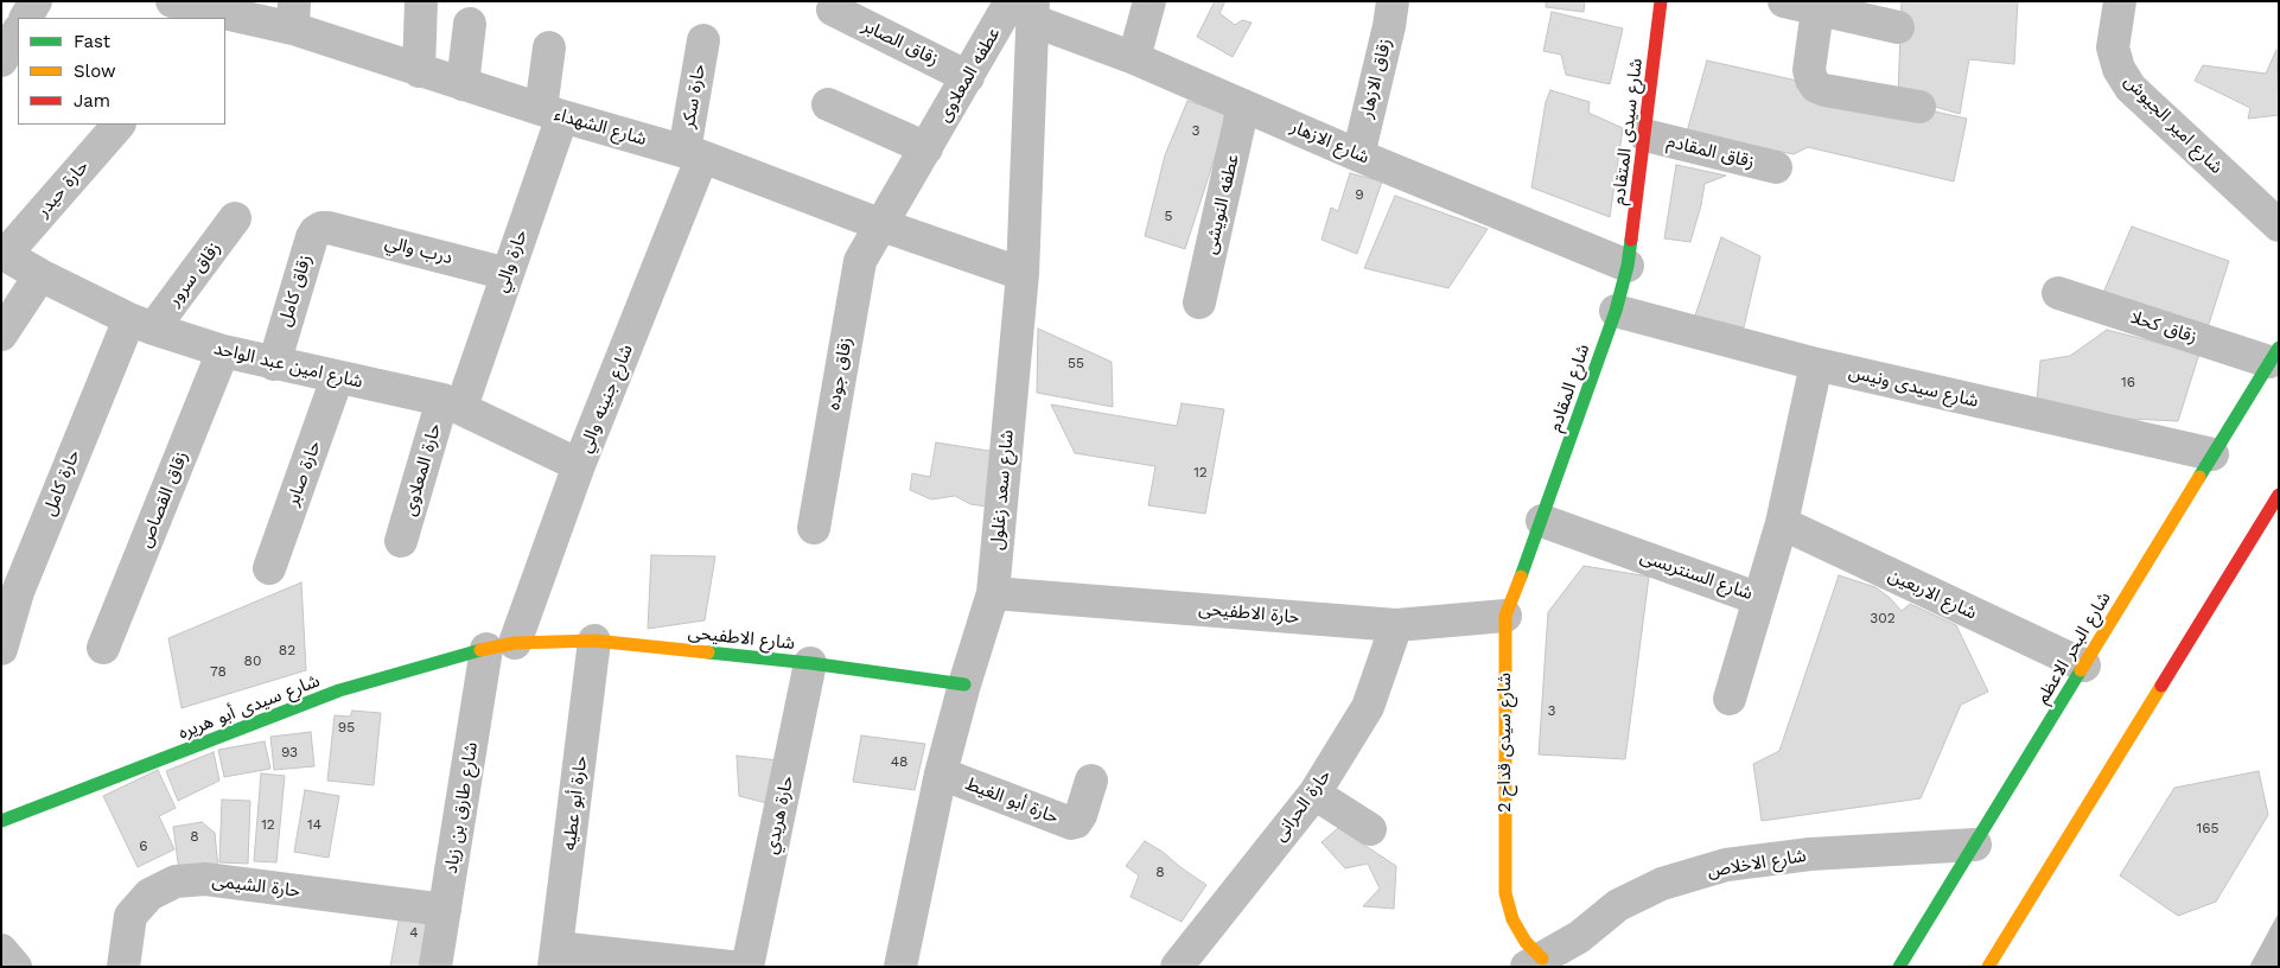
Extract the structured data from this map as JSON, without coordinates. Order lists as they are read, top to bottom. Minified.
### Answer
{"streets":{"street":["زقاق الصابر","عطفه المعلاوى","زقاق الازهار","حارة سكر","شارع امير الجيوش","شارع الشهداء","شارع سيدى المتقادم","شارع الازهار","زقاق المقادم","حارة حيدر","عطفه النويشى","درب والي","حارة والي","زقاق سرور","زقاق كامل","زقاق كحلا","شارع امين عبد الواحد","زقاق جوده","شارع سيدى ونيس","شارع المقادم","شارع جنينه والي","حارة المعلاوى","حارة صابر","حارة كامل","شارع سعد زغلول","زقاق القصاص","شارع السنتريسى","شارع الاربعين","حارة الاطفيحى","شارع الاطفيحى","شارع البحر الاعظم","شارع سيدى أبو هريره","شارع سيدى قداح 2","حارة أبو الغيط","حارة أبو عطيه","حارة الحرانى","شارع طارق بن زياد","حارة هريدي","شارع الاخلاص","حارة الشيمى"]},"crossings":[["زقاق الصابر","عطفه المعلاوى"],["عطفه المعلاوى","شارع الشهداء"],["عطفه المعلاوى","شارع الازهار"],["عطفه المعلاوى","زقاق جوده"],["عطفه المعلاوى","شارع سعد زغلول"],["زقاق الازهار","شارع الازهار"],["حارة سكر","شارع الشهداء"],["حارة سكر","شارع جنينه والي"],["شارع الشهداء","حارة والي"],["شارع الشهداء","زقاق جوده"],["شارع الشهداء","شارع جنينه والي"],["شارع الشهداء","شارع سعد زغلول"],["شارع سيدى المتقادم","شارع الازهار"],["شارع سيدى المتقادم","زقاق المقادم"],["شارع سيدى المتقادم","شارع المقادم"],["شارع الازهار","عطفه النويشى"],["شارع الازهار","شارع المقادم"],["شارع الازهار","شارع سعد زغلول"],["حارة حيدر","شارع امين عبد الواحد"],["درب والي","حارة والي"],["درب والي","زقاق كامل"],["حارة والي","شارع امين عبد الواحد"],["حارة والي","حارة المعلاوى"],["زقاق سرور","شارع امين عبد الواحد"],["زقاق سرور","حارة كامل"],["زقاق كامل","شارع امين عبد الواحد"],["زقاق كحلا","شارع البحر الاعظم"],["شارع امين عبد الواحد","شارع جنينه والي"],["شارع امين عبد الواحد","حارة المعلاوى"],["شارع امين عبد الواحد","حارة صابر"],["شارع امين عبد الواحد","حارة كامل"],["شارع امين عبد الواحد","زقاق القصاص"],["شارع سيدى ونيس","شارع المقادم"],["شارع سيدى ونيس","شارع السنتريسى"],["شارع سيدى ونيس","شارع البحر الاعظم"],["شارع المقادم","شارع السنتريسى"],["شارع المقادم","شارع سيدى قداح 2"],["شارع جنينه والي","شارع الاطفيحى"],["شارع جنينه والي","شارع سيدى أبو هريره"],["شارع جنينه والي","شارع طارق بن زياد"],["شارع سعد زغلول","حارة الاطفيحى"],["شارع سعد زغلول","شارع الاطفيحى"],["شارع سعد زغلول","حارة أبو الغيط"],["شارع السنتريسى","شارع الاربعين"],["شارع السنتريسى","شارع سيدى قداح 2"],["شارع الاربعين","شارع البحر الاعظم"],["حارة الاطفيحى","شارع سيدى قداح 2"],["حارة الاطفيحى","حارة الحرانى"],["شارع الاطفيحى","شارع سيدى أبو هريره"],["شارع الاطفيحى","حارة أبو عطيه"],["شارع الاطفيحى","شارع طارق بن زياد"],["شارع الاطفيحى","حارة هريدي"],["شارع البحر الاعظم","شارع الاخلاص"],["شارع سيدى أبو هريره","شارع طارق بن زياد"],["شارع سيدى قداح 2","شارع الاخلاص"],["شارع طارق بن زياد","حارة الشيمى"]],"house_numbers":["3","9","5","55","16","12","302","82","80","78","3","95","93","48","12","14","165","8","6","8","4"],"legend":["Fast","Slow","Jam"]}
